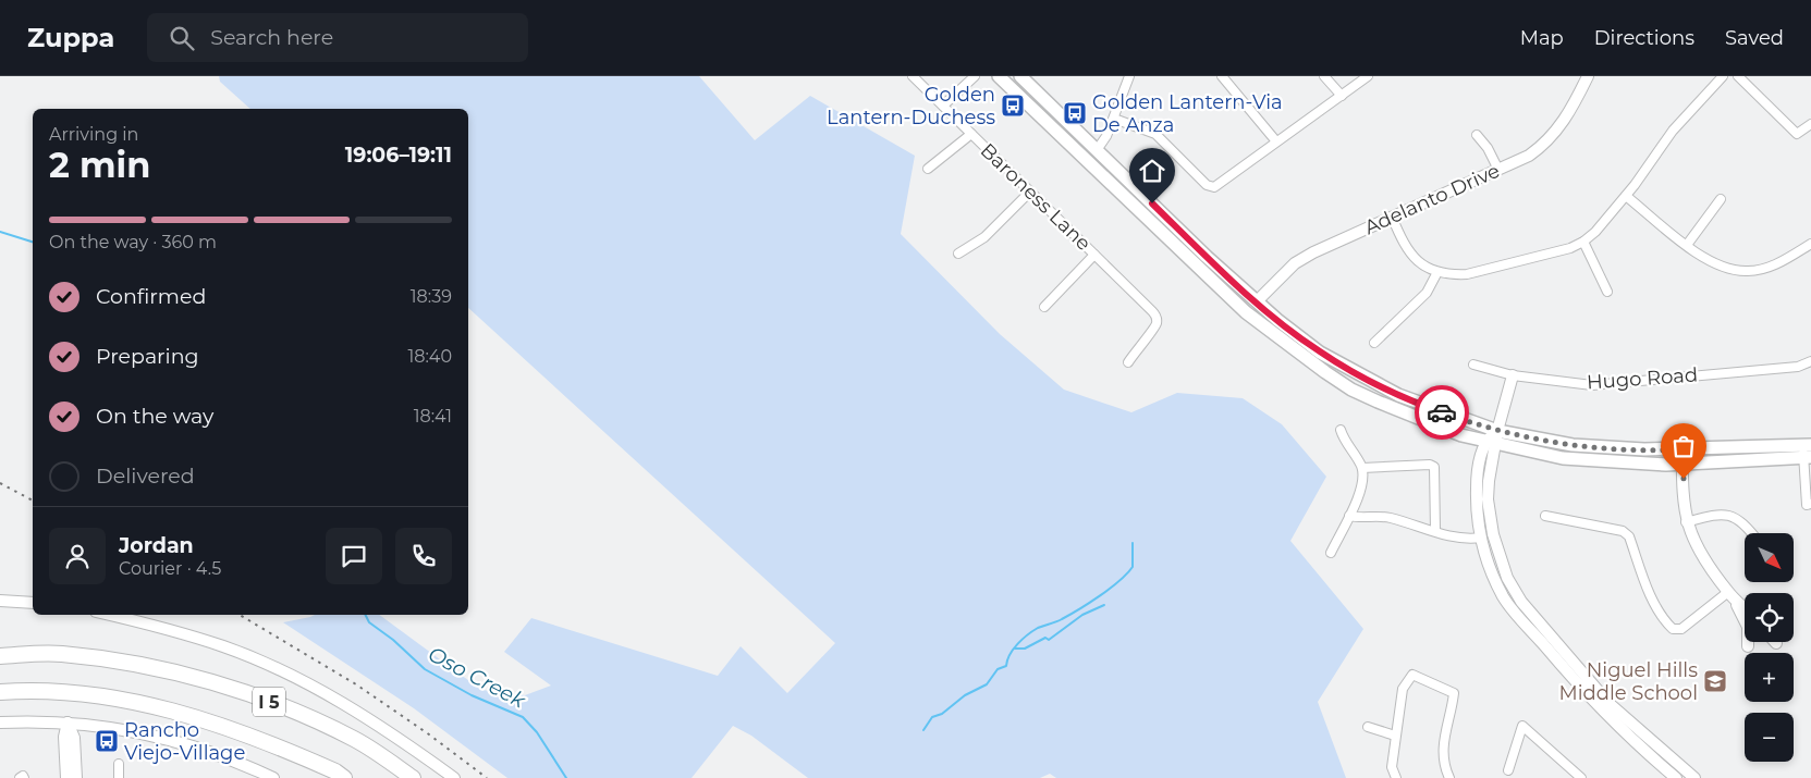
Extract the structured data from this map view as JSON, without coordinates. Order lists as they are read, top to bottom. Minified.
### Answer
{"streets":{"highway":["I 5"],"street":["Baroness Lane","Adelanto Drive","Hugo Road"]},"water":["Oso Creek"],"places":{"bus stop":["Golden Lantern-Duchess","Golden Lantern-Via De Anza","Rancho Viejo-Village"],"school or university":["Niguel Hills Middle School"]},"north":"bottom right","page":{"header":"Zuppa","search":"Search here","nav":["Map","Directions","Saved"],"heading":["2 min","Arriving in","19:06–19:11"],"panel":["Jordan","Courier · 4.5"],"bar":"On the way · 360 m","list":[["Confirmed","18:39"],["Preparing","18:40"],["On the way","18:41"],"Delivered"],"map_buttons":["+","−"]}}
